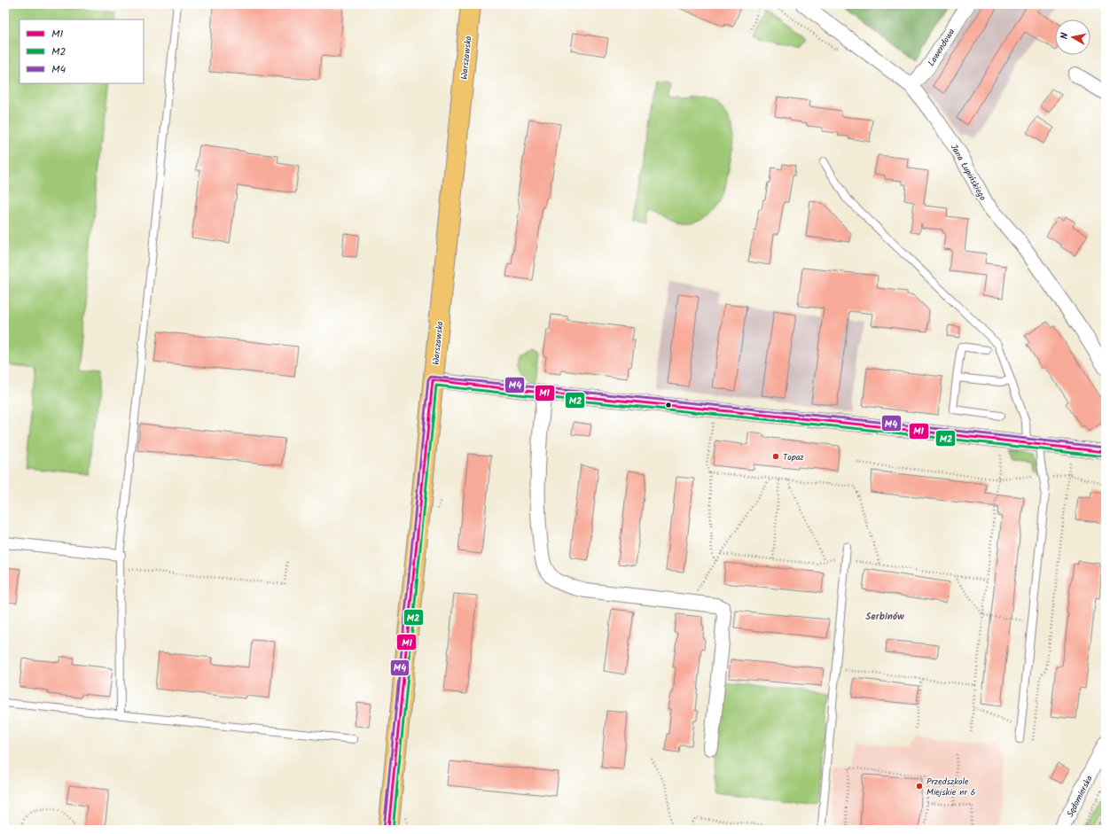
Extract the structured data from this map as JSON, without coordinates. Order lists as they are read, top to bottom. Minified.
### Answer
{"streets":{"main road":["Warszawska"],"street":["Lawendowa","Jana Łupińskiego","Sędomierska"]},"crossings":[["Lawendowa","Jana Łupińskiego"]],"districts":["Serbinów"],"places":["Topaz","Przedszkole Miejskie nr 6"],"lines":["transit line M4","transit line M1","transit line M2"],"legend":["M1","M2","M4"],"north":"left"}
